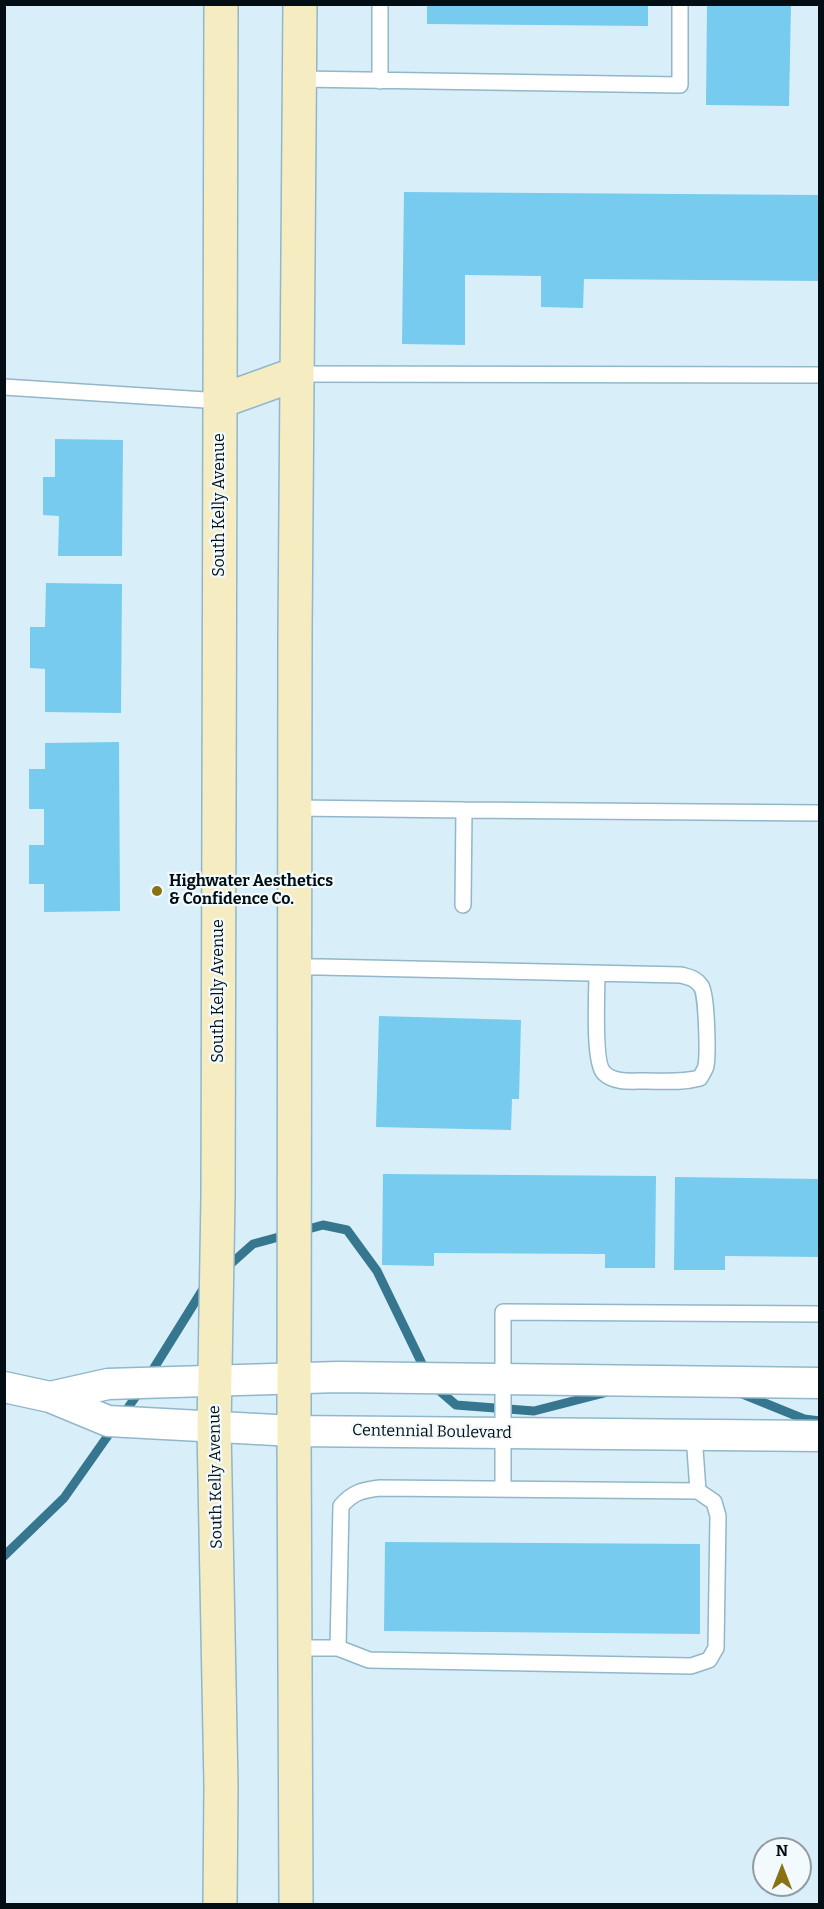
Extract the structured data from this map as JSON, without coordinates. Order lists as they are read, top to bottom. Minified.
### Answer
{"streets":{"main road":["South Kelly Avenue"],"street":["Centennial Boulevard"]},"crossings":[["South Kelly Avenue","Centennial Boulevard"]],"places":["Highwater Aesthetics & Confidence Co."],"north":"top"}
